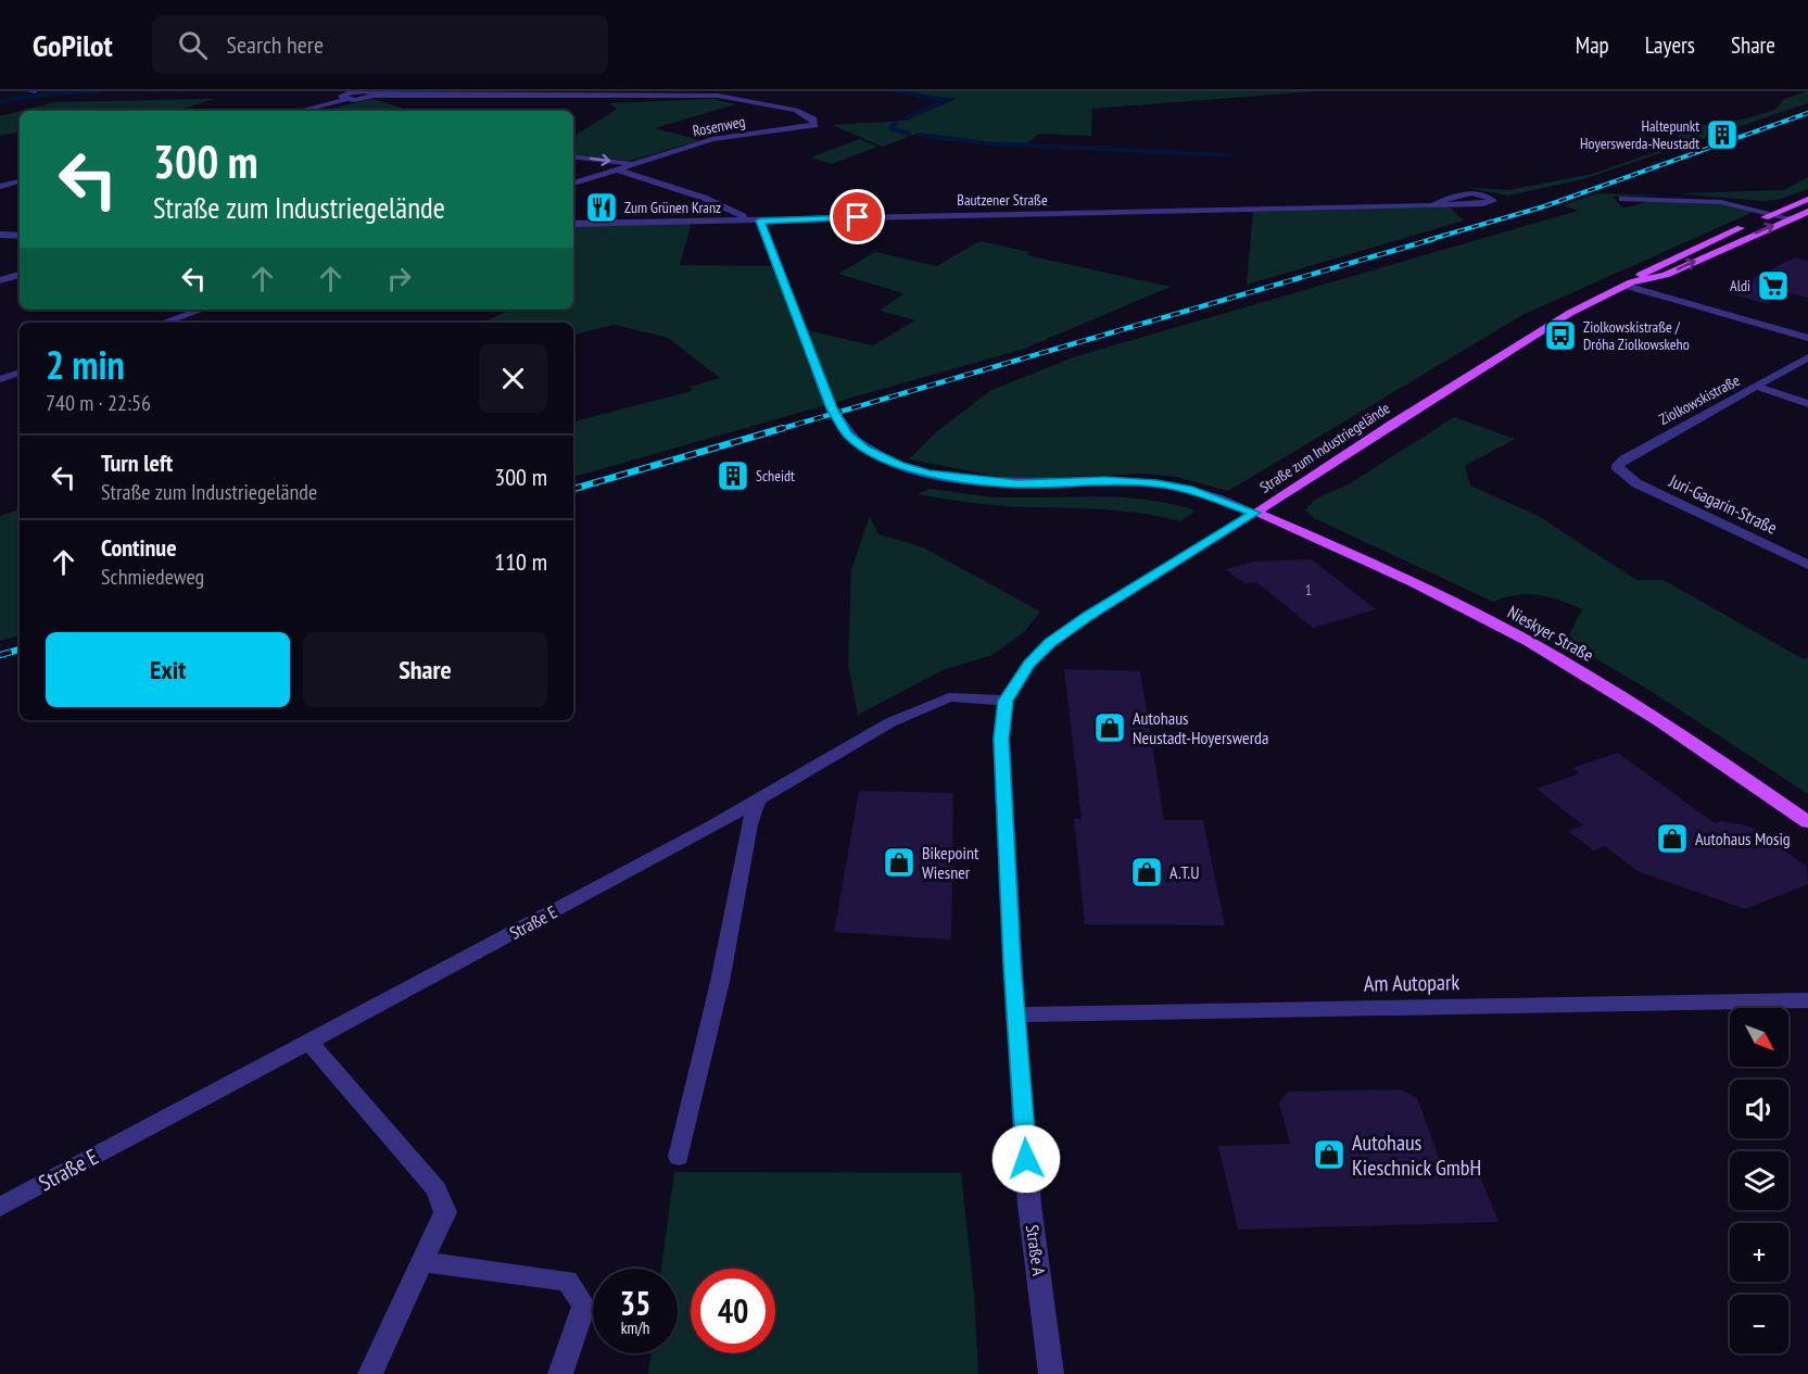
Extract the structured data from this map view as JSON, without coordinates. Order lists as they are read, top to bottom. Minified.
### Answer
{"streets":{"main road":["Straße zum Industriegelände","Nieskyer Straße"],"street":["Rosenweg","Bautzener Straße","Ziolkowskistraße","Juri-Gagarin-Straße","Straße E","Am Autopark","Straße A"]},"crossings":[["Bautzener Straße","Straße zum Industriegelände"],["Ziolkowskistraße","Juri-Gagarin-Straße"],["Straße zum Industriegelände","Nieskyer Straße"],["Straße zum Industriegelände","Straße A"],["Nieskyer Straße","Straße A"],["Straße E","Straße A"],["Am Autopark","Straße A"]],"places":{"building":["Haltepunkt Hoyerswerda-Neustadt","Scheidt"],"restaurant":["Zum Grünen Kranz"],"supermarket":["Aldi"],"bus stop":["Ziolkowskistraße / Dróha Ziolkowskeho"],"shop":["Autohaus Neustadt-Hoyerswerda","Autohaus Mosig","Bikepoint Wiesner","A.T.U","Autohaus Kieschnick GmbH"]},"house_numbers":["1"],"north":"bottom right","page":{"header":"GoPilot","search":"Search here","nav":["Map","Layers","Share"],"turn":["300 m","Straße zum Industriegelände"],"heading":["2 min","740 m · 22:56"],"list":[{"name":"Turn left","note":"Straße zum Industriegelände","value":"300 m"},{"name":"Continue","note":"Schmiedeweg","value":"110 m"}],"buttons":["Exit","Share"],"map_buttons":["+","−"],"speed":"35 km/h","limit":"40"}}
